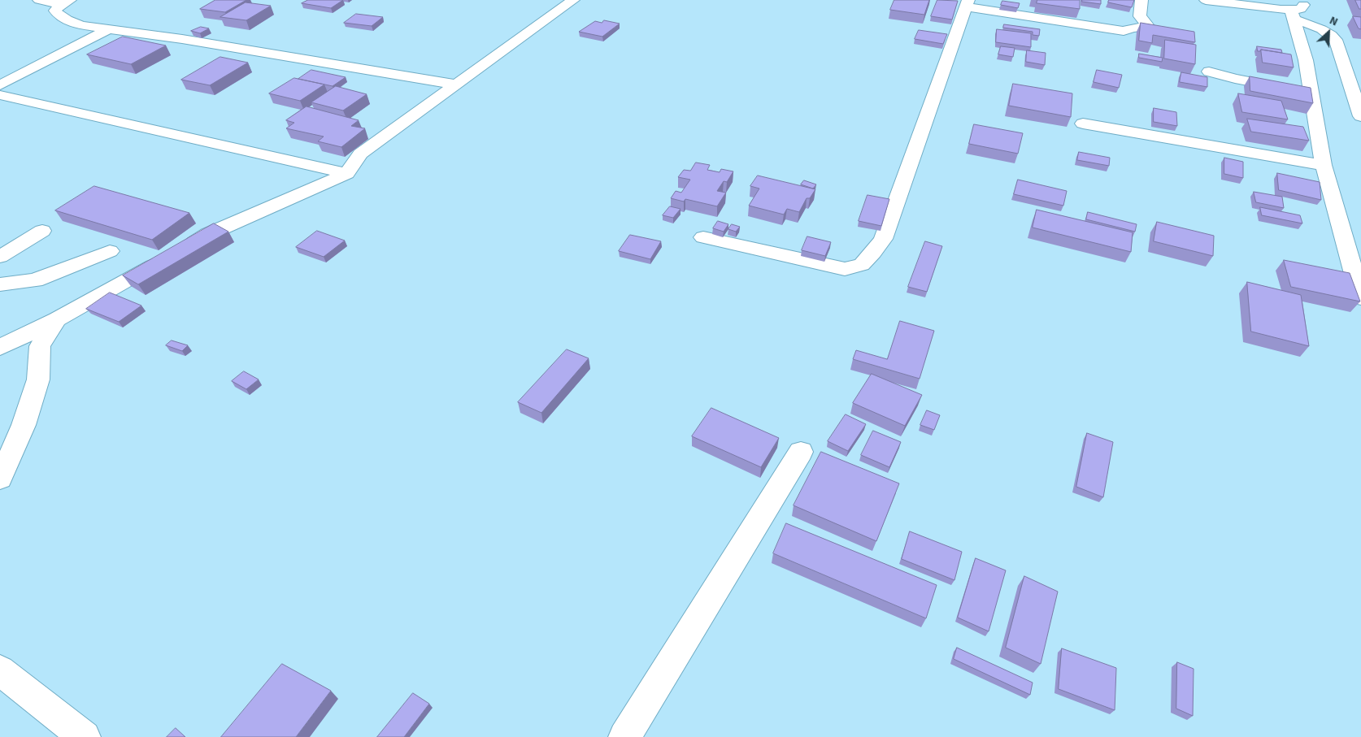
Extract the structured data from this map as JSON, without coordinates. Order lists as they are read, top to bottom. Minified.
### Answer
{"north":"top right"}
